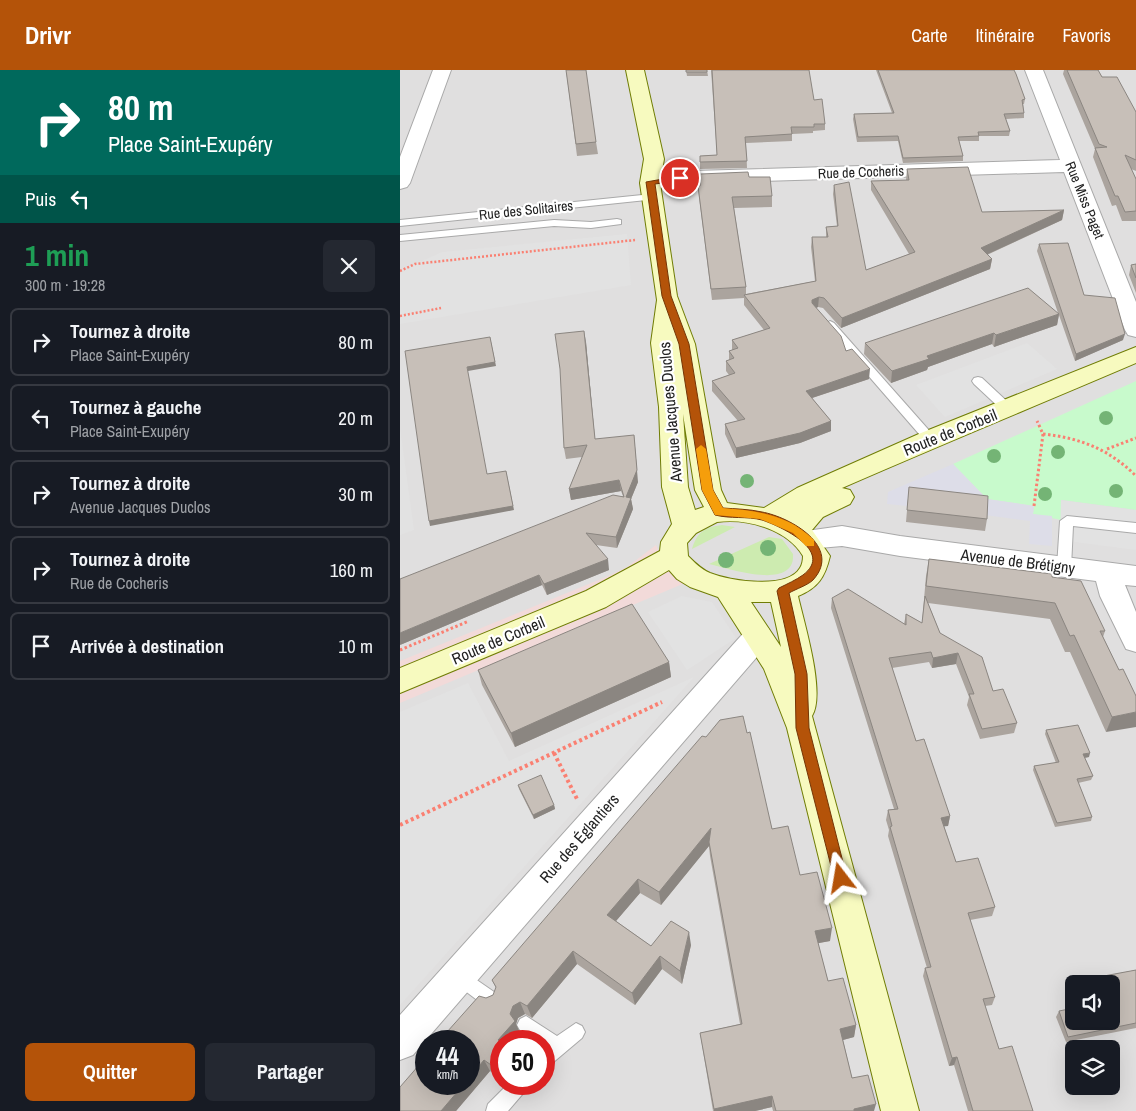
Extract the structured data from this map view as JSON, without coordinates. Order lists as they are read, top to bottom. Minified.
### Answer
{"streets":{"main road":["Avenue Jacques Duclos","Route de Corbeil"],"street":["Rue de Cocheris","Rue Miss Paget","Avenue de Brétigny","Rue des Églantiers"],"lane":["Rue des Solitaires"]},"crossings":[["Rue de Cocheris","Rue Miss Paget"],["Rue de Cocheris","Rue des Solitaires"],["Rue de Cocheris","Avenue Jacques Duclos"],["Rue des Solitaires","Avenue Jacques Duclos"],["Route de Corbeil","Avenue de Brétigny"]],"page":{"header":"Drivr","nav":["Carte","Itinéraire","Favoris"],"turn":["80 m","Place Saint-Exupéry"],"then":"Puis","heading":["1 min","300 m · 19:28"],"list":[{"name":"Tournez à droite","note":"Place Saint-Exupéry","value":"80 m"},{"name":"Tournez à gauche","note":"Place Saint-Exupéry","value":"20 m"},{"name":"Tournez à droite","note":"Avenue Jacques Duclos","value":"30 m"},{"name":"Tournez à droite","note":"Rue de Cocheris","value":"160 m"},{"name":"Arrivée à destination","value":"10 m"}],"speed":"44 km/h","limit":"50","buttons":["Quitter","Partager"]}}
